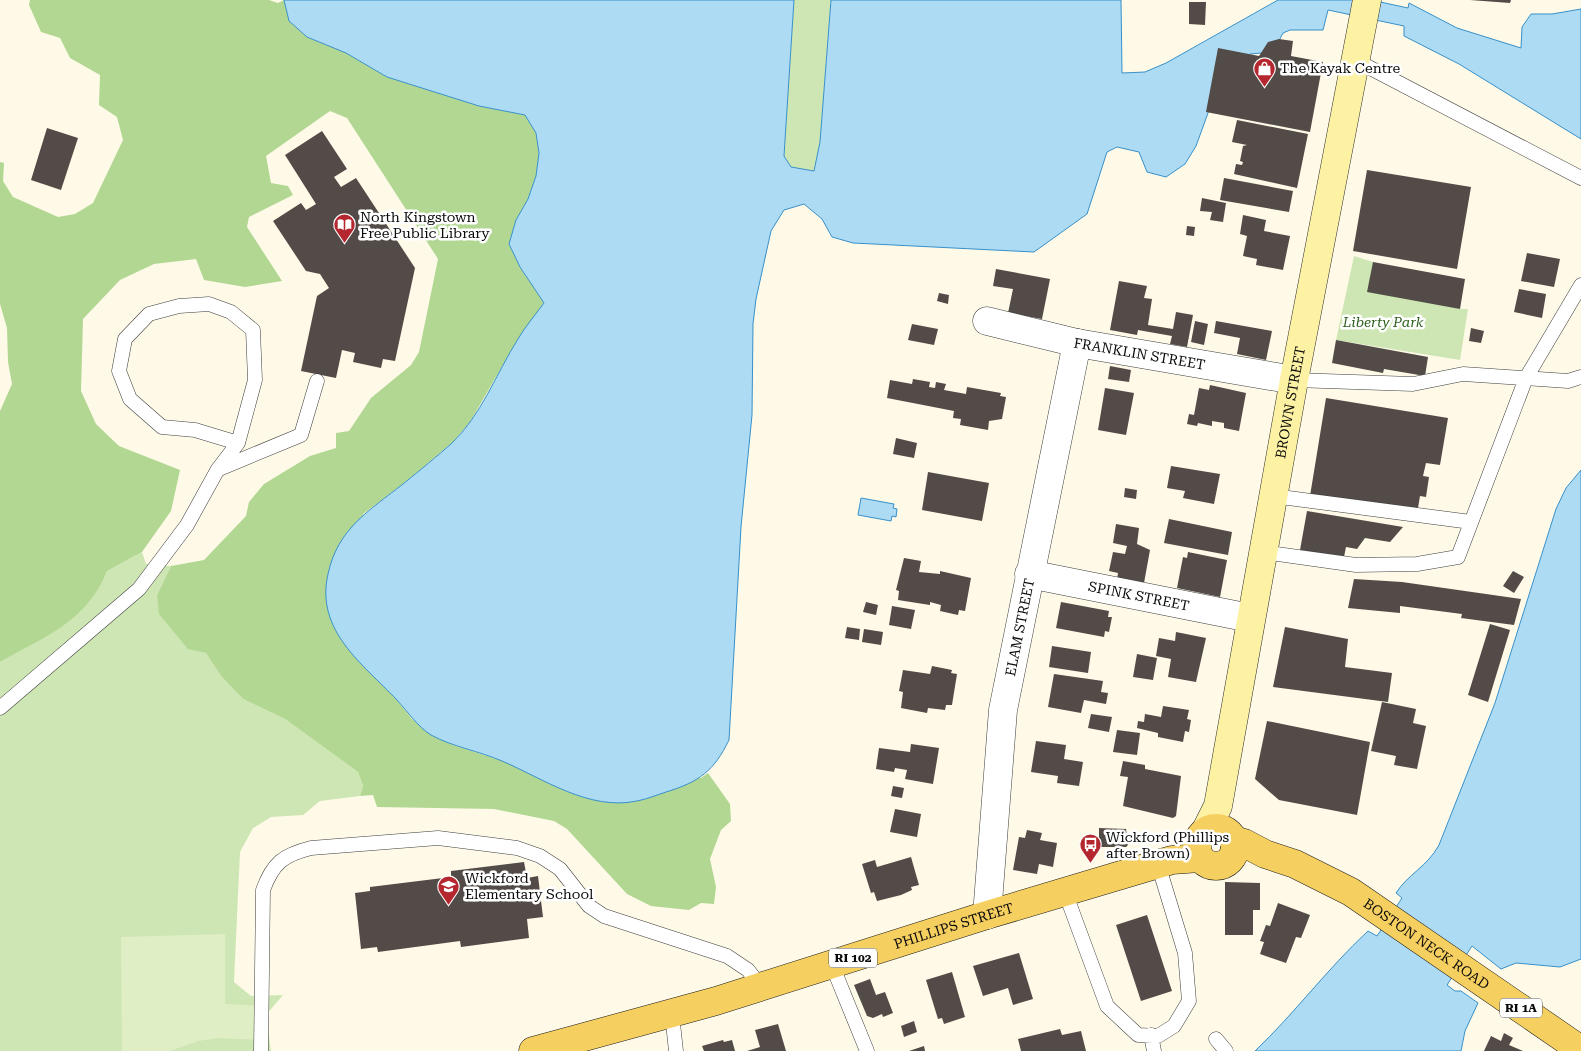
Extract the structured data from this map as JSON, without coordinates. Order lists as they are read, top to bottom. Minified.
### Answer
{"streets":{"main road":["BROWN STREET","PHILLIPS STREET","BOSTON NECK ROAD","RI 102","RI 1A"],"street":["FRANKLIN STREET","SPINK STREET","ELAM STREET"]},"crossings":[["FRANKLIN STREET","BROWN STREET"],["FRANKLIN STREET","ELAM STREET"],["BROWN STREET","SPINK STREET"],["BROWN STREET","PHILLIPS STREET"],["BROWN STREET","BOSTON NECK ROAD"],["SPINK STREET","ELAM STREET"],["ELAM STREET","PHILLIPS STREET"],["PHILLIPS STREET","BOSTON NECK ROAD"]],"parks":["Liberty Park"],"places":{"shop":["The Kayak Centre"],"library":["North Kingstown Free Public Library"],"bus stop":["Wickford (Phillips after Brown)"],"school or university":["Wickford Elementary School"]}}
